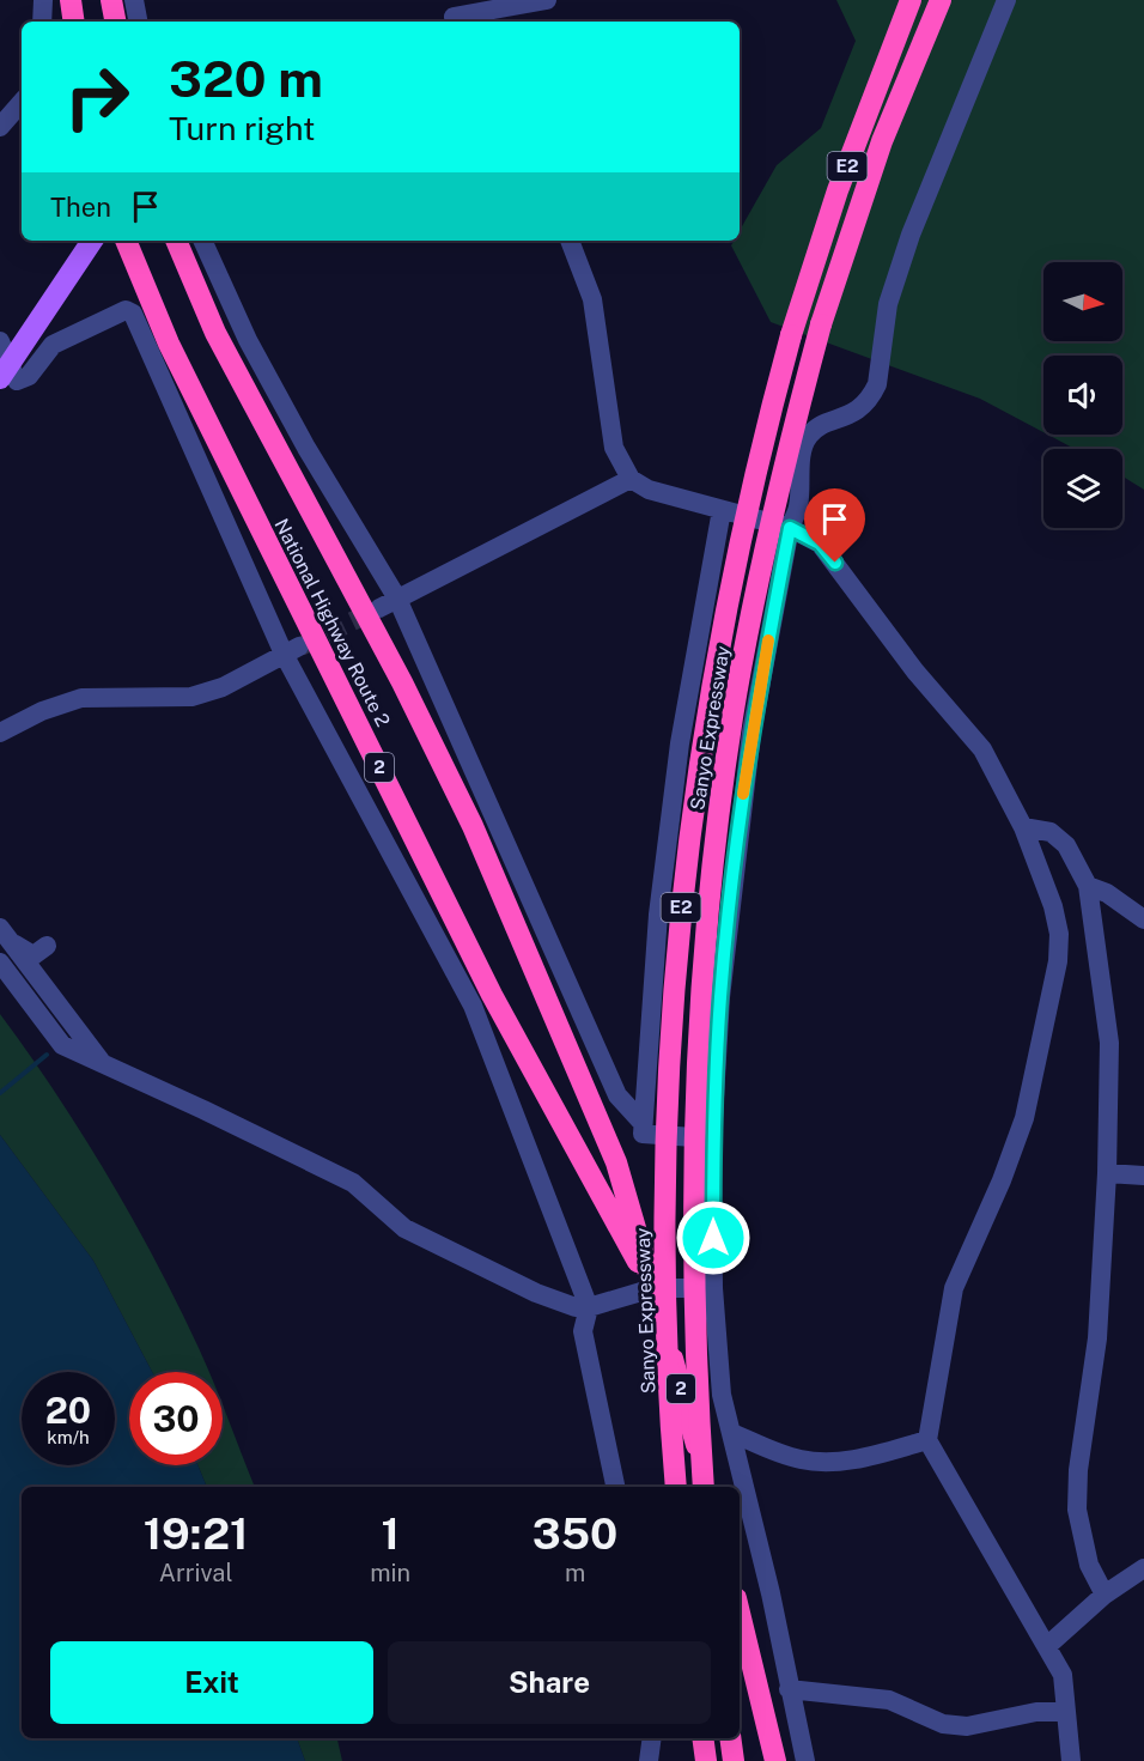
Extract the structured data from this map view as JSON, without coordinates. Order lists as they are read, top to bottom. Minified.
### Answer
{"streets":{"highway":["E2","National Highway Route 2","Sanyo Expressway","2"]},"north":"right","page":{"turn":["320 m","Turn right"],"then":"Then","speed":"20 km/h","limit":"30","eta":["19:21","Arrival","1","min","350","m"],"buttons":["Exit","Share"]}}
